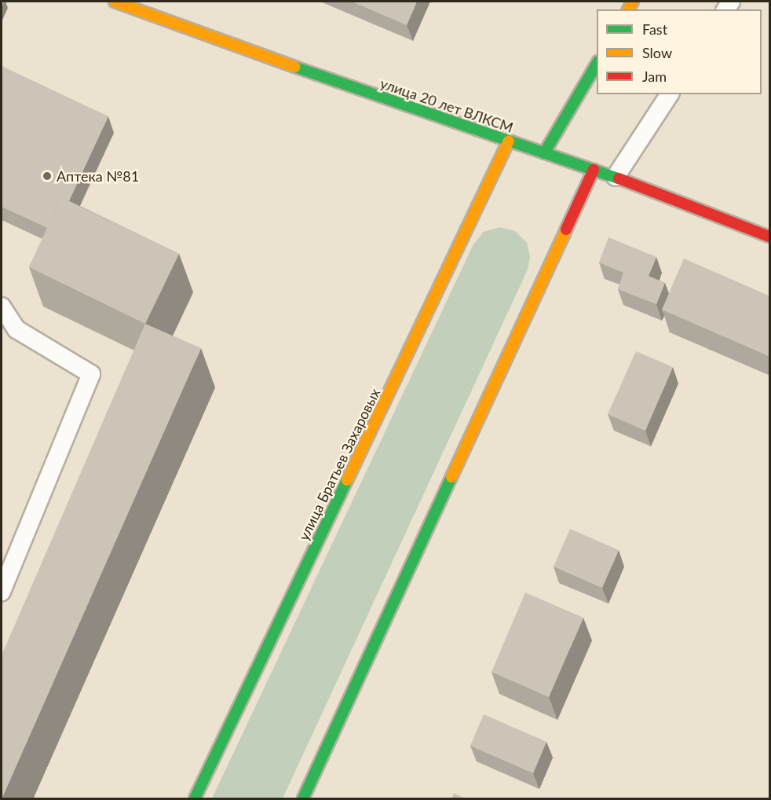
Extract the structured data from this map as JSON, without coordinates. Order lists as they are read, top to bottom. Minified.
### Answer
{"streets":{"main road":["улица 20 лет ВЛКСМ","улица Братьев Захаровых"]},"crossings":[["улица 20 лет ВЛКСМ","улица Братьев Захаровых"]],"places":["Аптека №81"],"legend":["Fast","Slow","Jam"]}
